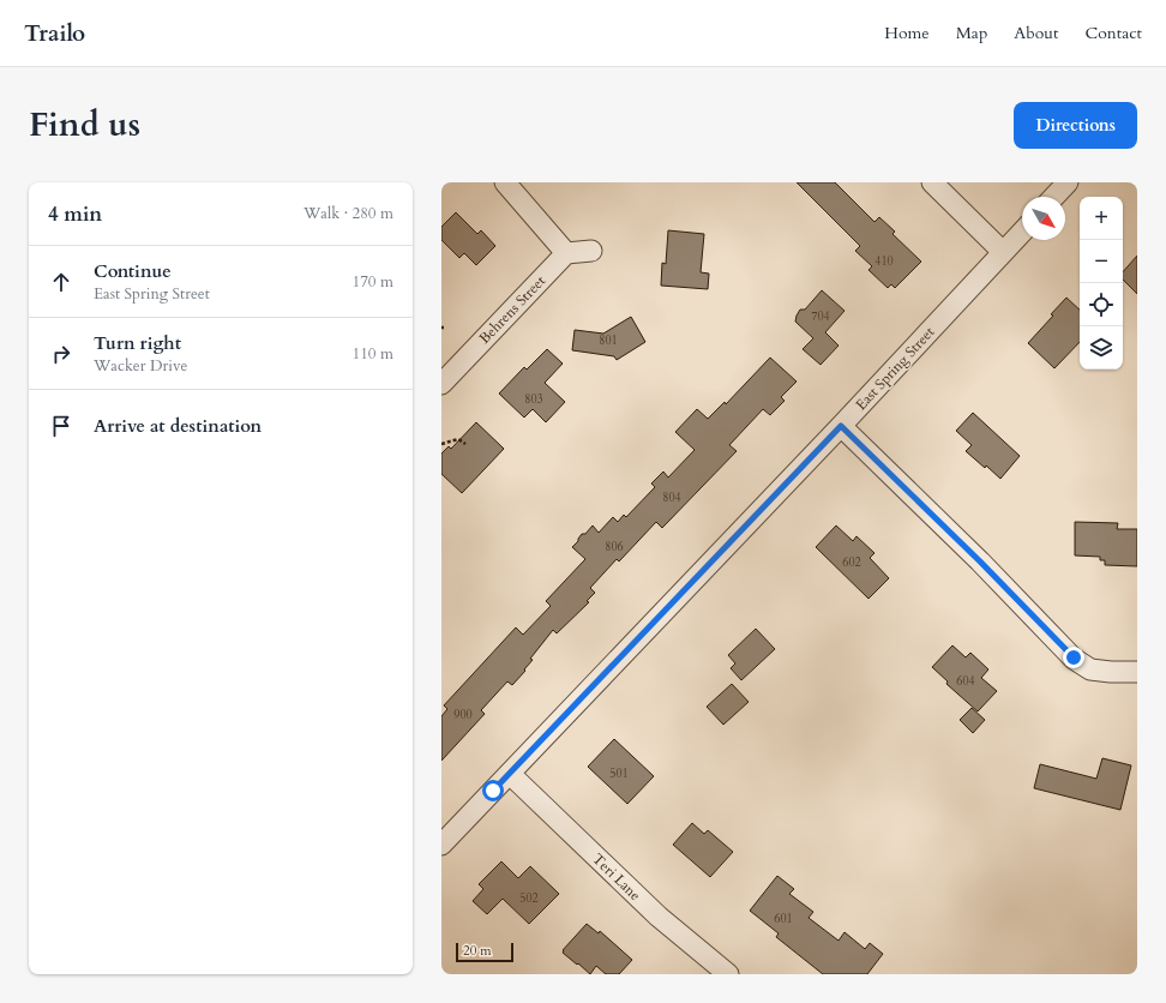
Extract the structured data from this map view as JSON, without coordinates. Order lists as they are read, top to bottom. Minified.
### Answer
{"streets":{"street":["Behrens Street","East Spring Street","Teri Lane"]},"crossings":[["East Spring Street","Teri Lane"]],"house_numbers":["410","704","801","803","804","806","602","604","900","501","502","601"],"scale_bar":"20 m","north":"bottom right","page":{"header":"Trailo","nav":["Home","Map","About","Contact"],"title":"Find us","buttons":"Directions","heading":["4 min","Walk · 280 m"],"map_buttons":["+","−"],"list":[["Continue","East Spring Street","170 m"],["Turn right","Wacker Drive","110 m"],"Arrive at destination"],"scale":"20 m"}}
